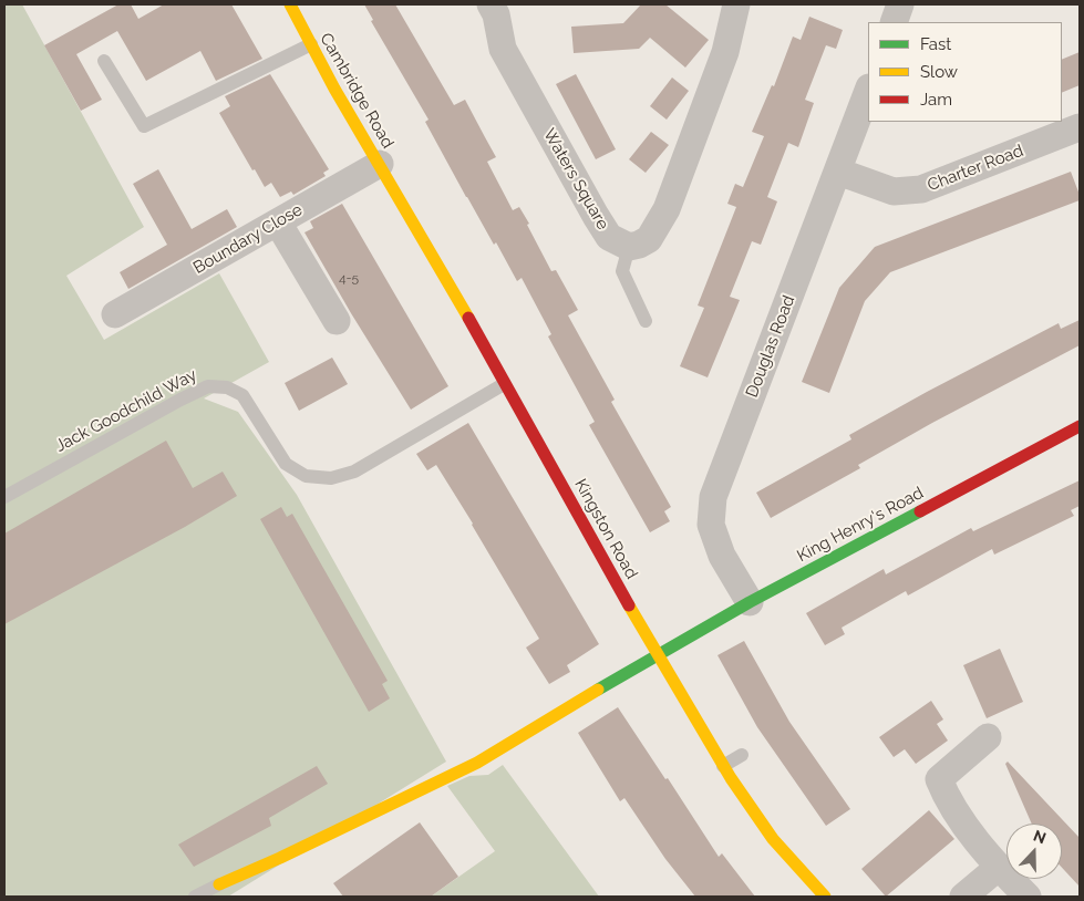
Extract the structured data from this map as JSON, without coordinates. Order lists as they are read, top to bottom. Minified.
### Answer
{"streets":{"main road":["Cambridge Road","King Henry's Road","Kingston Road"],"street":["Charter Road","Waters Square","Boundary Close","Douglas Road"],"lane":["Jack Goodchild Way"]},"crossings":[["Cambridge Road","Boundary Close"],["Cambridge Road","Kingston Road"],["Charter Road","Douglas Road"],["Boundary Close","Kingston Road"],["Douglas Road","King Henry's Road"],["Jack Goodchild Way","Kingston Road"],["King Henry's Road","Kingston Road"]],"house_numbers":["4-5"],"legend":["Fast","Slow","Jam"],"north":"top"}
